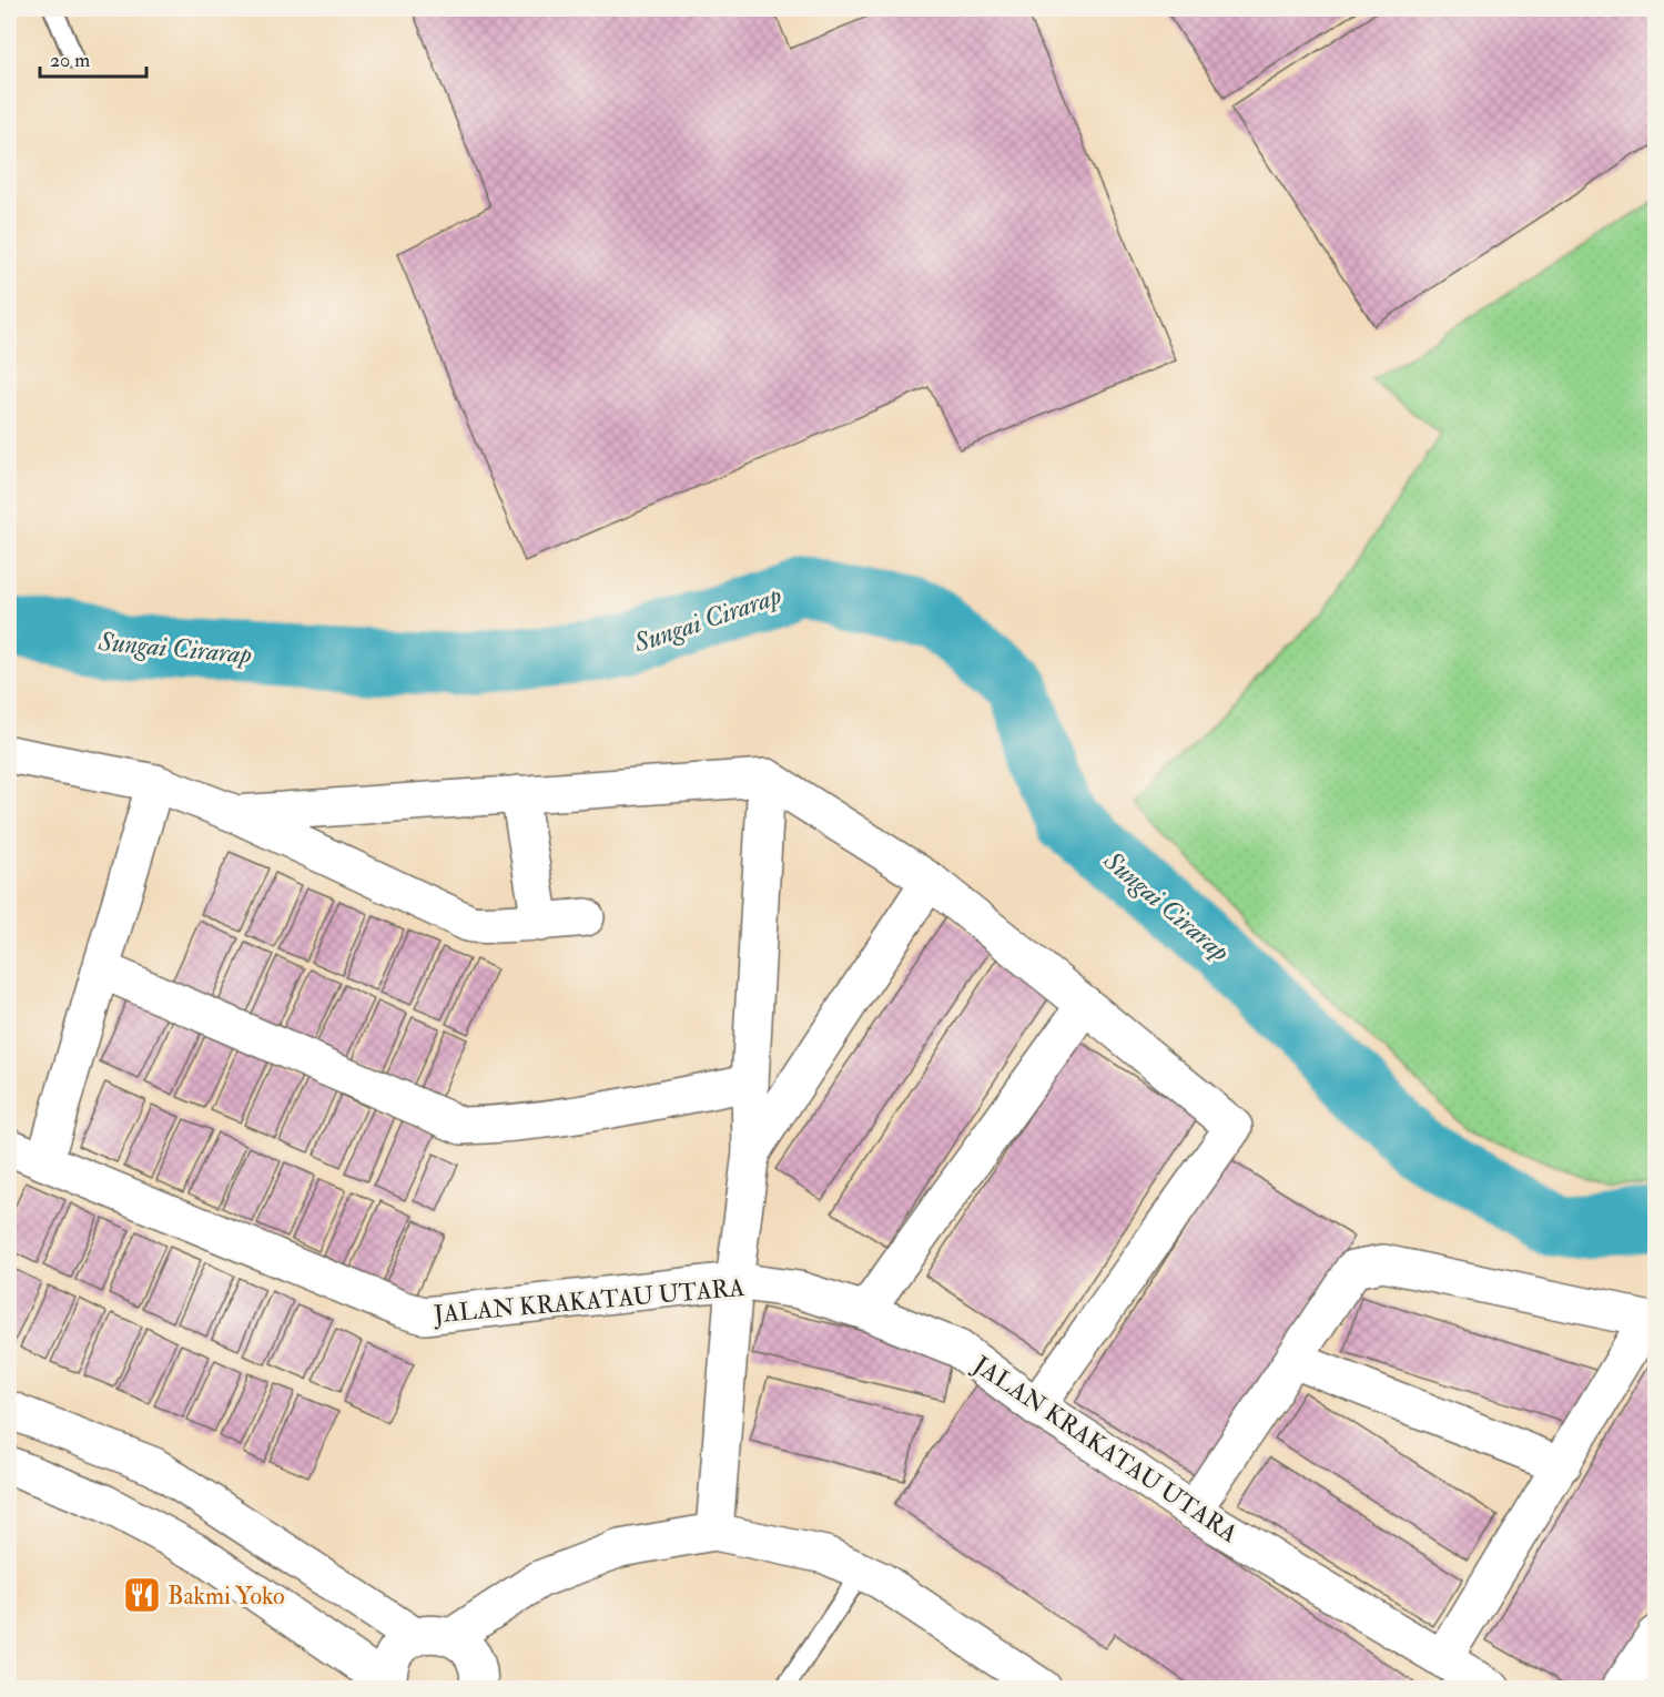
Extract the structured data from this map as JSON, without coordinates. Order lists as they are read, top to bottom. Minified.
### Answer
{"streets":{"street":["JALAN KRAKATAU UTARA"]},"water":["Sungai Cirarap"],"places":{"restaurant":["Bakmi Yoko"]},"scale_bar":"20 m"}
